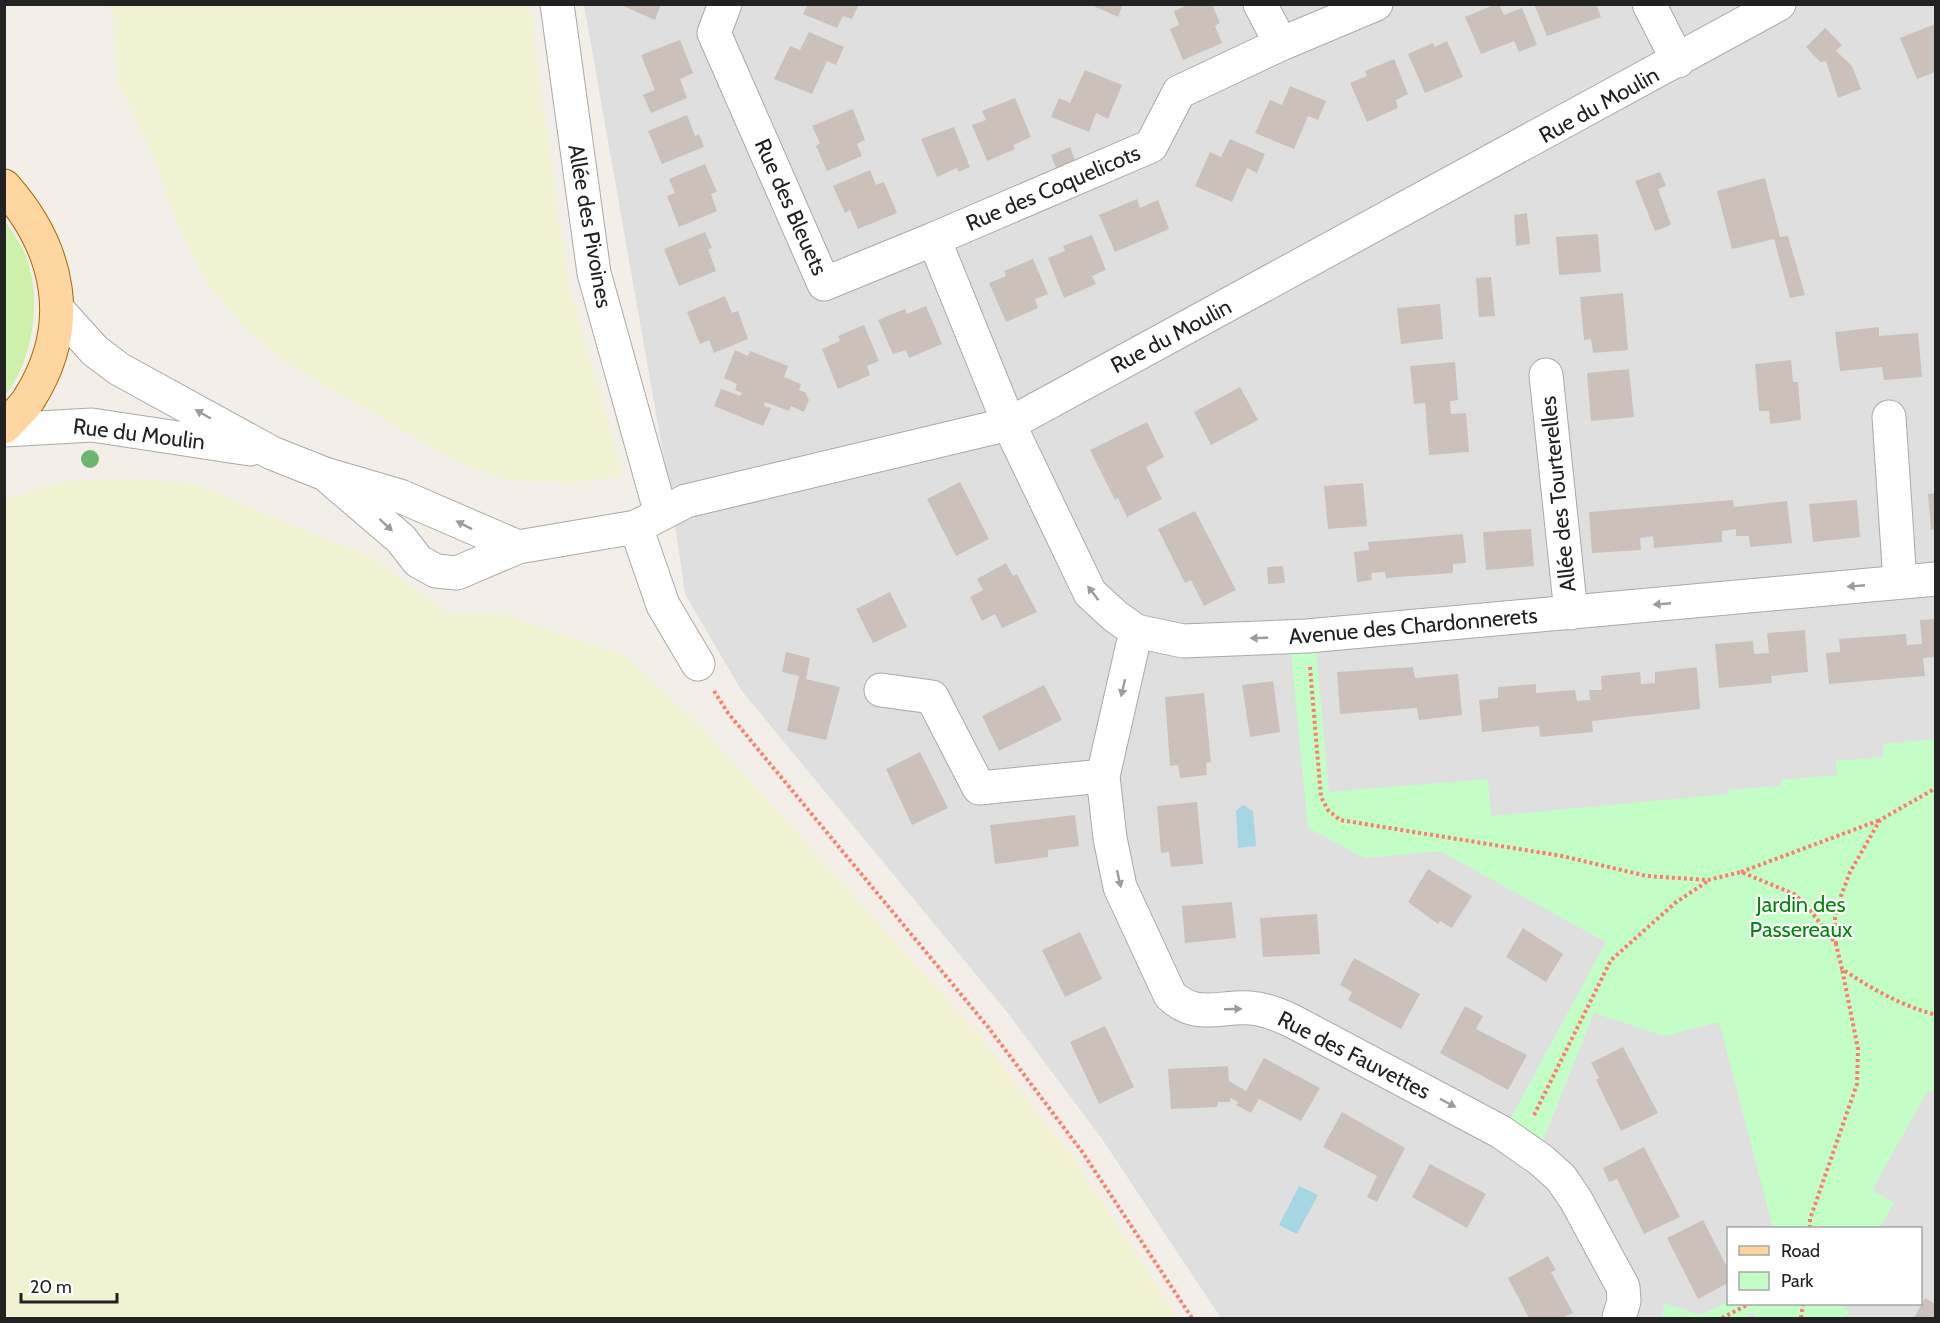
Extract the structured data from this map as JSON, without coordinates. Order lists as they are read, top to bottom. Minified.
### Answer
{"streets":{"street":["Rue du Moulin","Rue des Coquelicots","Rue des Bleuets","Allée des Pivoines","Allée des Tourterelles","Avenue des Chardonnerets","Rue des Fauvettes"]},"crossings":[["Rue du Moulin","Allée des Pivoines"],["Rue du Moulin","Avenue des Chardonnerets"],["Rue des Coquelicots","Rue des Bleuets"],["Allée des Tourterelles","Avenue des Chardonnerets"],["Avenue des Chardonnerets","Rue des Fauvettes"]],"one_way":["Avenue des Chardonnerets","Rue des Fauvettes"],"parks":["Jardin des Passereaux"],"legend":["Road","Park"],"scale_bar":"20 m"}
